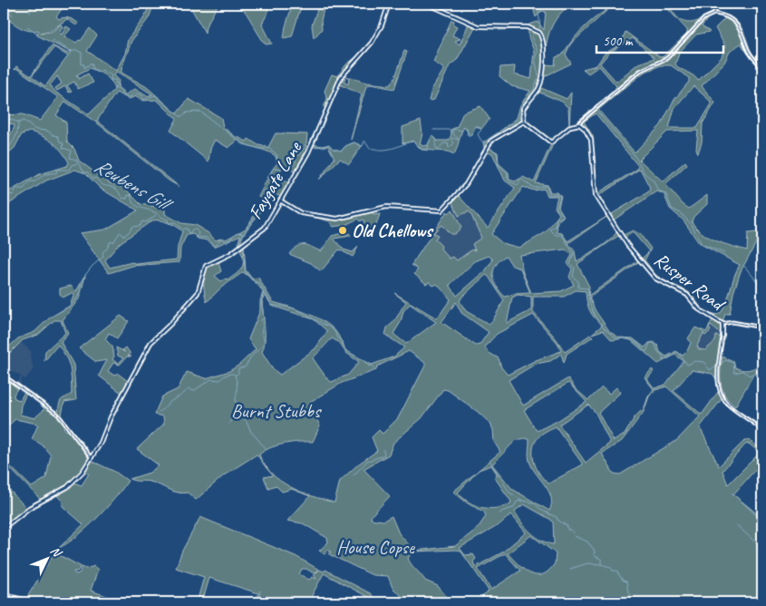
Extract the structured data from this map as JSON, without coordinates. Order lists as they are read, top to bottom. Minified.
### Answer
{"streets":{"street":["Faygate Lane","Rusper Road"]},"water":["Reubens Gill"],"parks":["Burnt Stubbs","House Copse"],"places":["Old Chellows"],"scale_bar":"500 m","north":"top right"}
